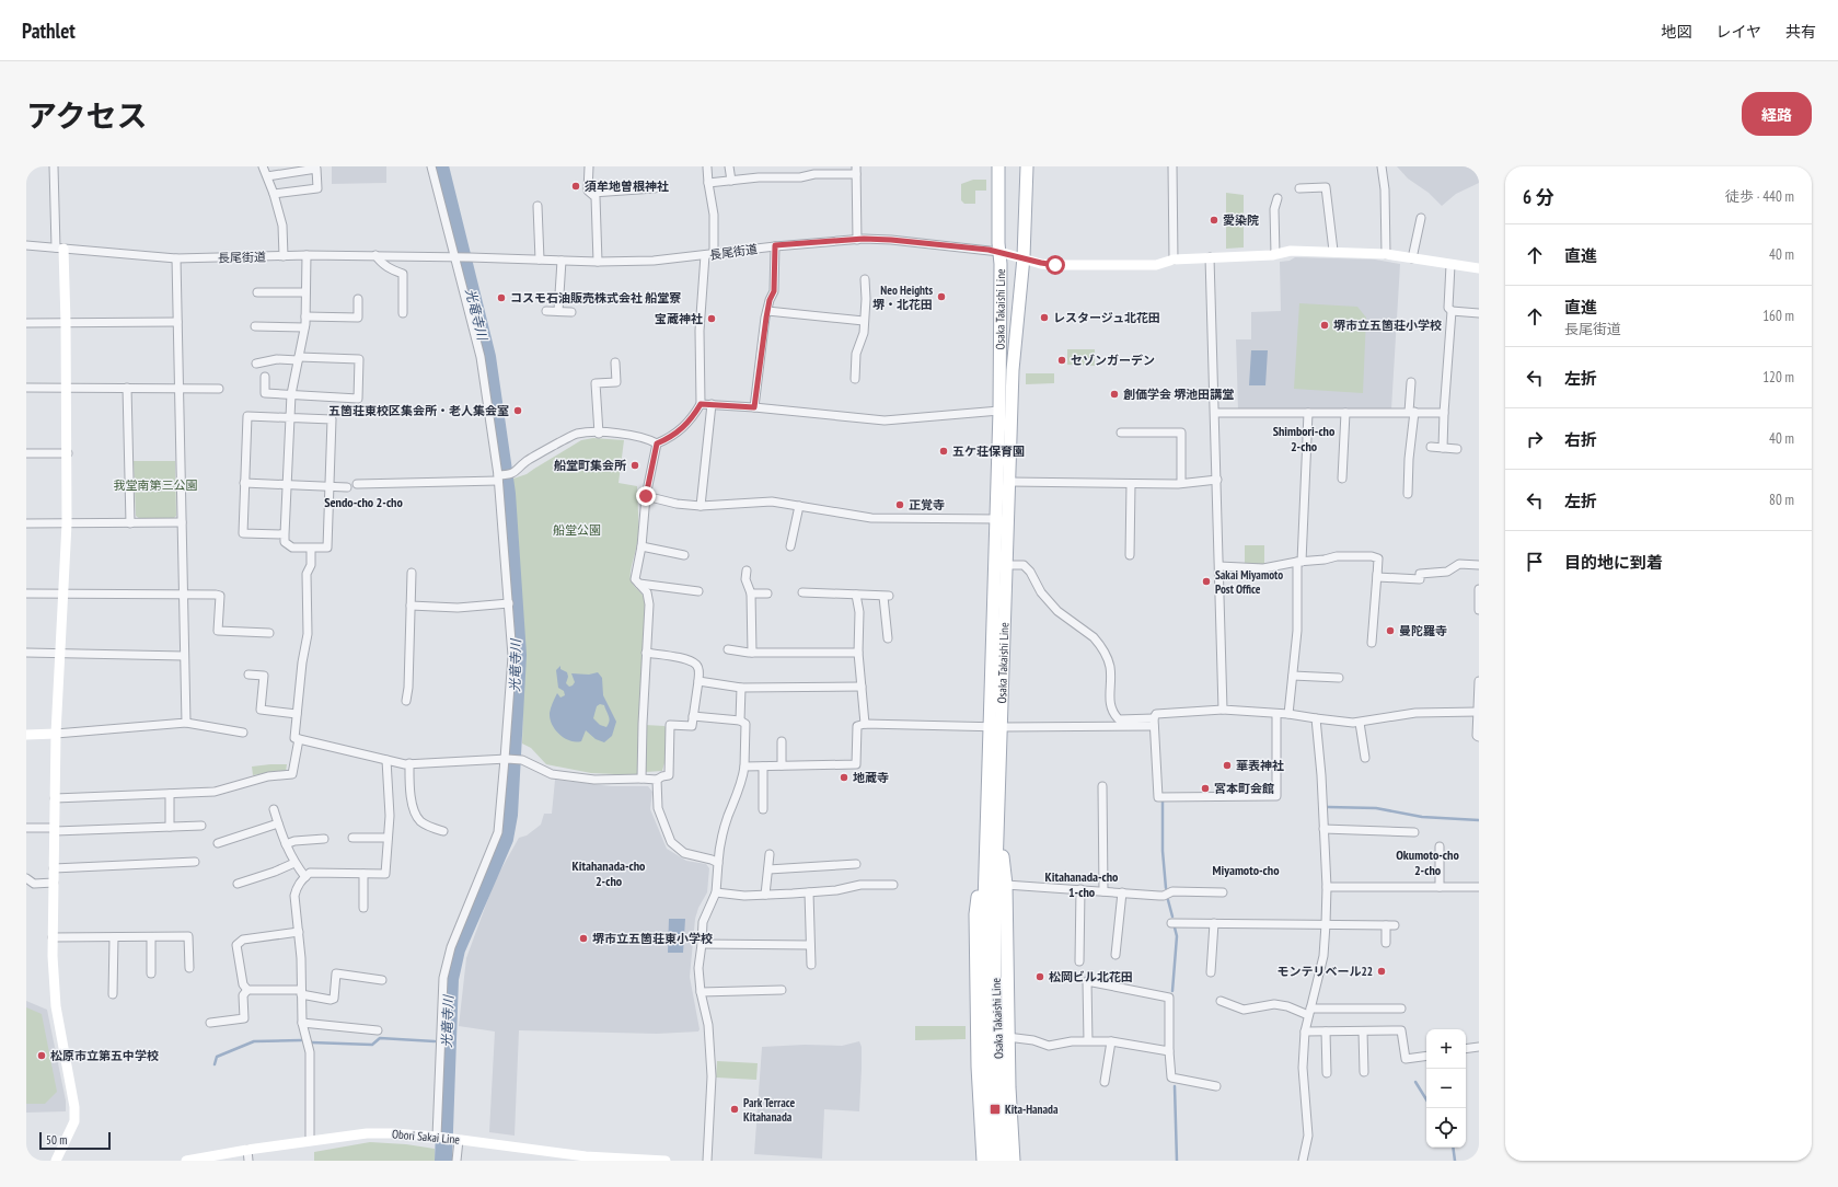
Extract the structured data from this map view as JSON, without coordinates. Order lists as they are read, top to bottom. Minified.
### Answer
{"streets":{"main road":["Osaka Takaishi Line"],"street":["長尾街道","Obori Sakai Line"]},"crossings":[["長尾街道","Osaka Takaishi Line"]],"districts":["Shimbori-cho 2-cho","Sendo-cho 2-cho","Okumoto-cho 2-cho","Kitahanada-cho 2-cho","Miyamoto-cho","Kitahanada-cho 1-cho"],"water":["光竜寺川"],"parks":["我堂南第三公園","船堂公園"],"places":{"other":["須牟地曽根神社","愛染院","Neo Heights 堺・北花田","コスモ石油販売株式会社 船堂寮","レスタージュ北花田","宝蔵神社","堺市立五箇荘小学校","セゾンガーデン","創価学会 堺池田講堂","五箇荘東校区集会所・老人集会室","五ケ荘保育園","船堂町集会所","正覚寺","Sakai Miyamoto Post Office","曼陀羅寺","華表神社","地蔵寺","宮本町会館","堺市立五箇荘東小学校","モンテリベール22","松岡ビル北花田","松原市立第五中学校","Park Terrace Kitahanada"],"transit":["Kita-Hanada"]},"scale_bar":"50 m","page":{"header":"Pathlet","nav":["地図","レイヤ","共有"],"title":"アクセス","buttons":"経路","heading":["6 分","徒歩 · 440 m"],"list":[["直進","40 m"],["直進","長尾街道","160 m"],["左折","120 m"],["右折","40 m"],["左折","80 m"],"目的地に到着"],"map_buttons":["+","−"],"scale":"50 m"}}
